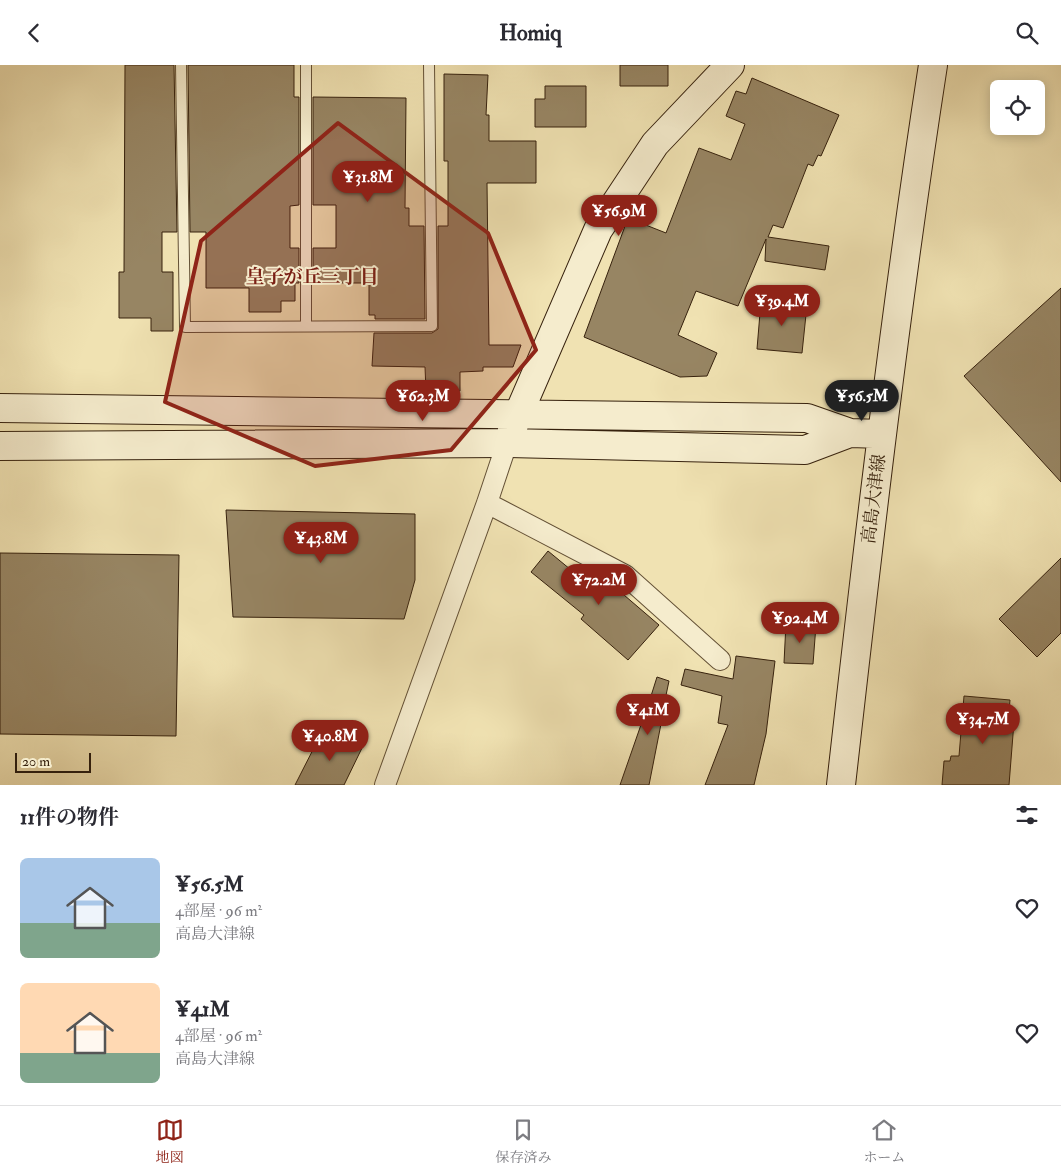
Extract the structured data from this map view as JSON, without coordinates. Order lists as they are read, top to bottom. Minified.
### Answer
{"streets":{"street":["高島大津線"]},"districts":["皇子が丘三丁目"],"scale_bar":"20 m","page":{"header":"Homiq","price":["¥31.8M","¥56.9M","¥39.4M","¥62.3M","¥56.5M","¥43.8M","¥72.2M","¥92.4M","¥41M","¥34.7M","¥40.8M"],"scale":"20 m","heading":"11件の物件","list":[{"name":"¥56.5M","note":"4部屋 · 96 m² · 高島大津線"},{"name":"¥41M","note":"4部屋 · 96 m² · 高島大津線"}],"tabs":["地図","保存済み","ホーム"]}}
